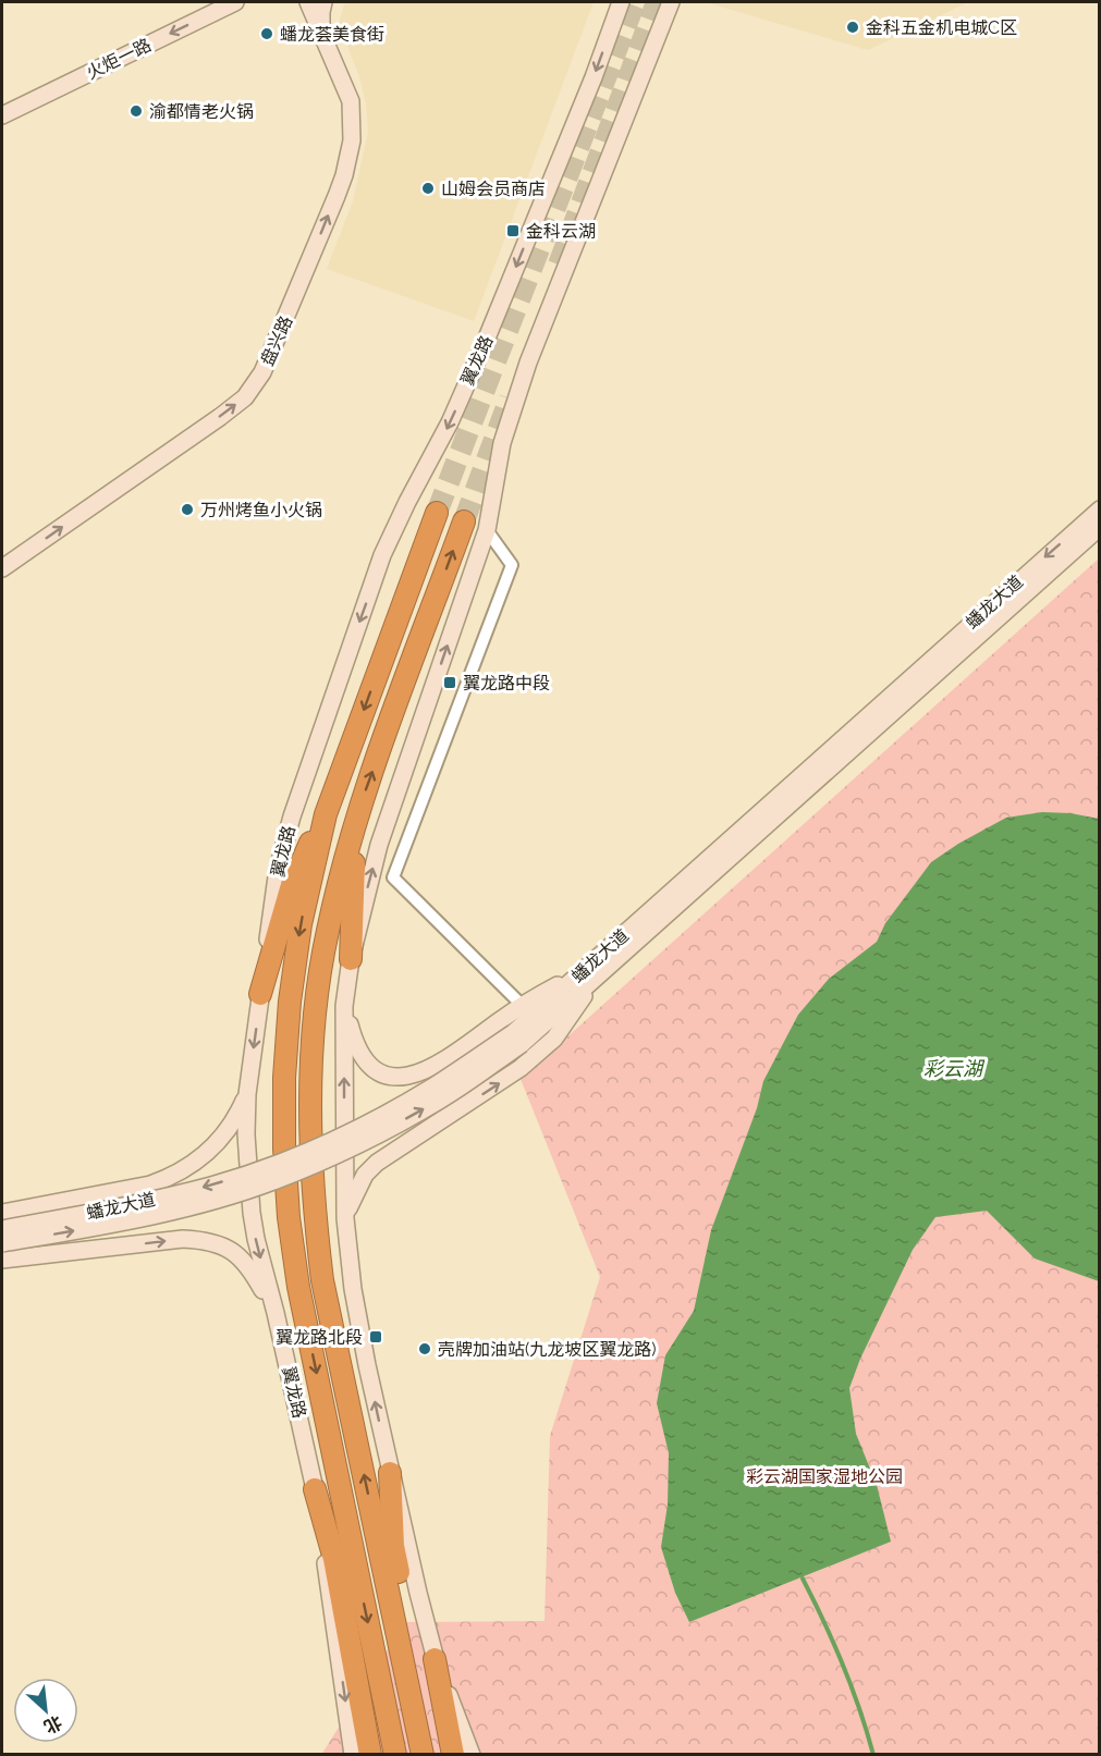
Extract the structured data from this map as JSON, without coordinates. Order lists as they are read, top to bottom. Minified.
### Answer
{"streets":{"highway":["翼龙路"],"main road":["火炬一路","盘兴路","蟠龙大道"]},"one_way":["火炬一路","盘兴路"],"water":["彩云湖"],"parks":["彩云湖国家湿地公园"],"places":{"other":["金科五金机电城C区","蟠龙荟美食街","渝都情老火锅","山姆会员商店","万州烤鱼小火锅","壳牌加油站(九龙坡区翼龙路)"],"transit":["金科云湖","翼龙路中段","翼龙路北段"]},"north":"bottom right"}
